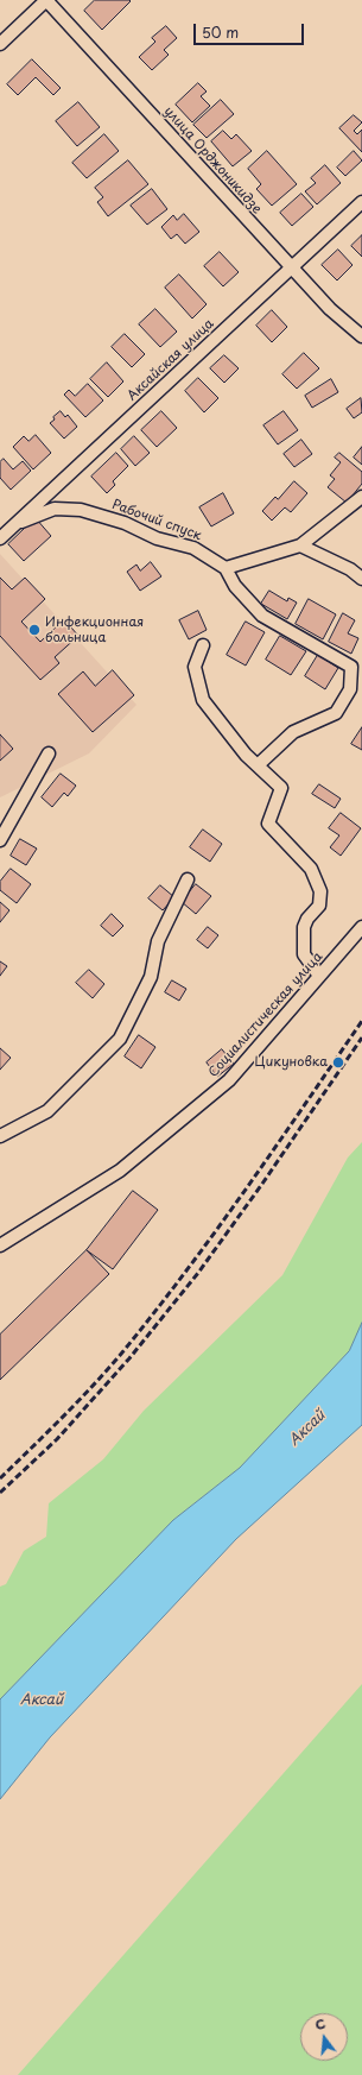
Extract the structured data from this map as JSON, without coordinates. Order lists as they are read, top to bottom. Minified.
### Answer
{"streets":{"street":["улица Орджоникидзе","Аксайская улица","Рабочий спуск","Социалистическая улица"]},"crossings":[["улица Орджоникидзе","Аксайская улица"],["Аксайская улица","Рабочий спуск"]],"water":["Аксай"],"places":["Инфекционная больница","Цикуновка"],"scale_bar":"50 m","north":"top"}
